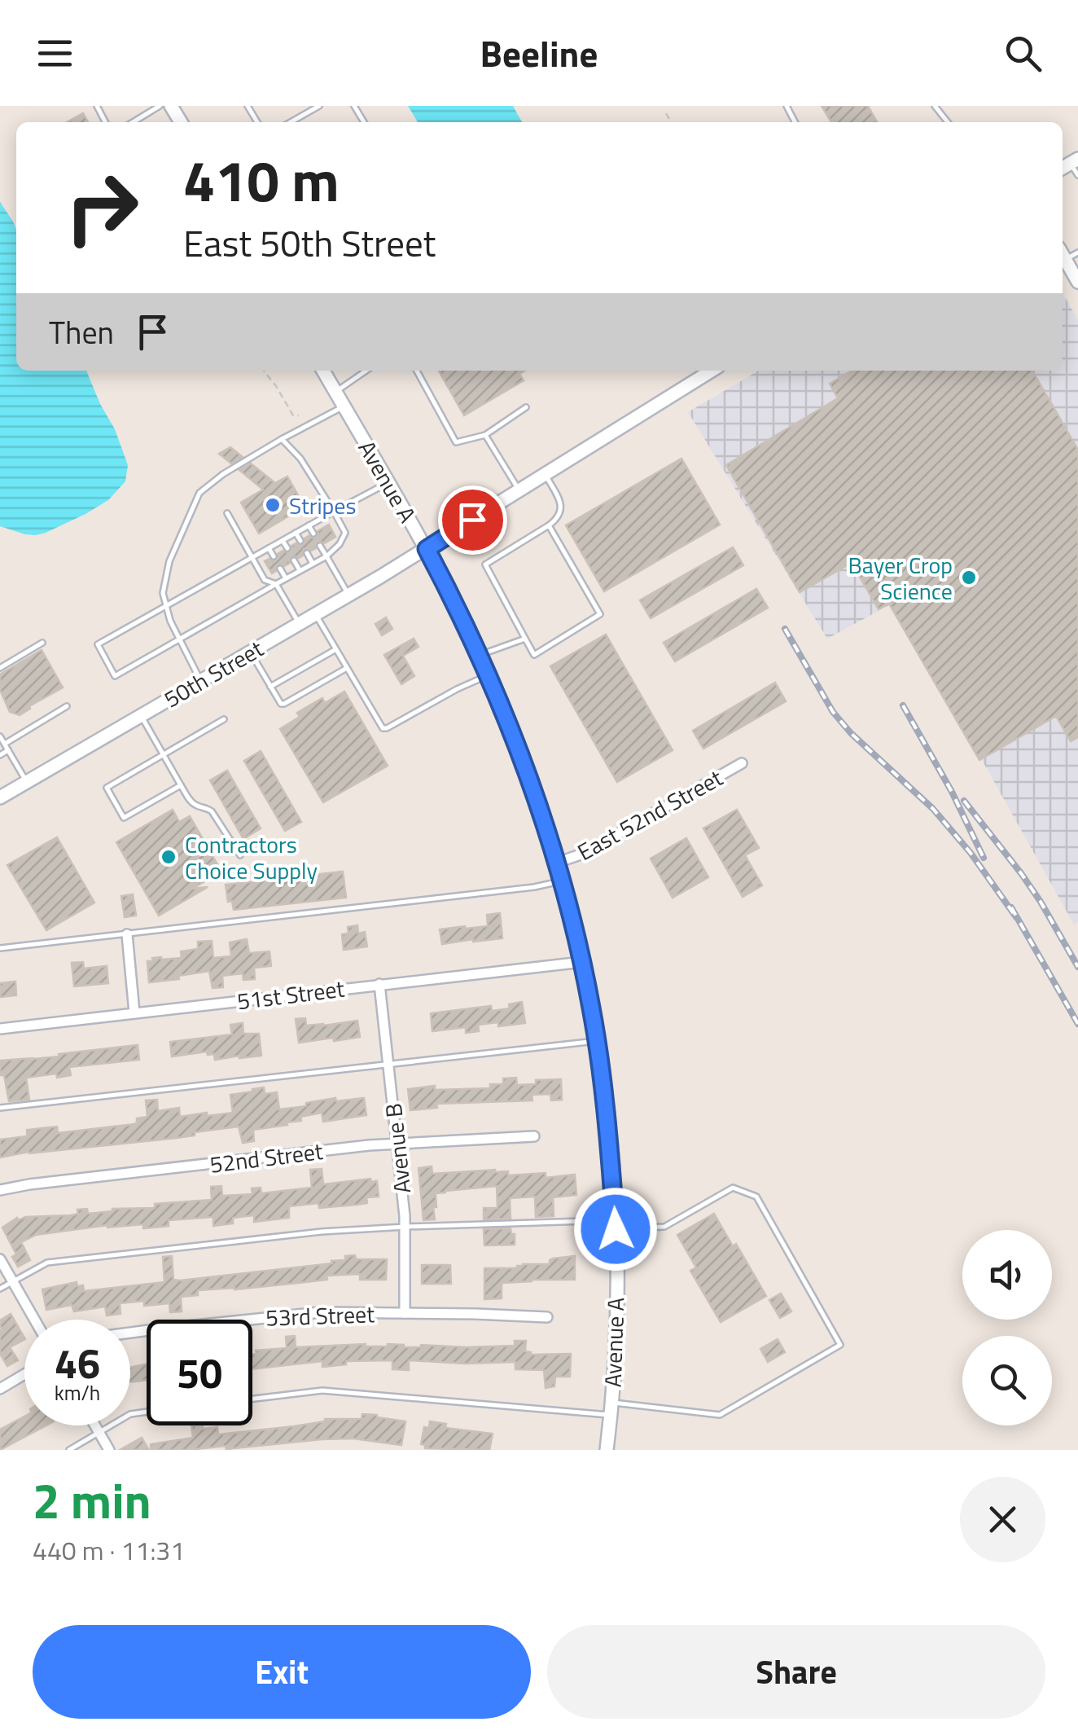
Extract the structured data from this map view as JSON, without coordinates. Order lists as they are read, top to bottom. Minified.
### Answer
{"streets":{"main road":["Avenue A","50th Street"],"street":["East 52nd Street","51st Street","Avenue B","52nd Street","53rd Street"]},"crossings":[["Avenue A","50th Street"],["Avenue A","East 52nd Street"],["Avenue A","51st Street"],["51st Street","Avenue B"],["Avenue B","52nd Street"],["Avenue B","53rd Street"]],"places":["Stripes","Bayer Crop Science","Contractors Choice Supply"],"page":{"header":"Beeline","turn":["410 m","East 50th Street"],"then":"Then","speed":"46 km/h","limit":"50","heading":["2 min","440 m · 11:31"],"buttons":["Exit","Share"]}}
